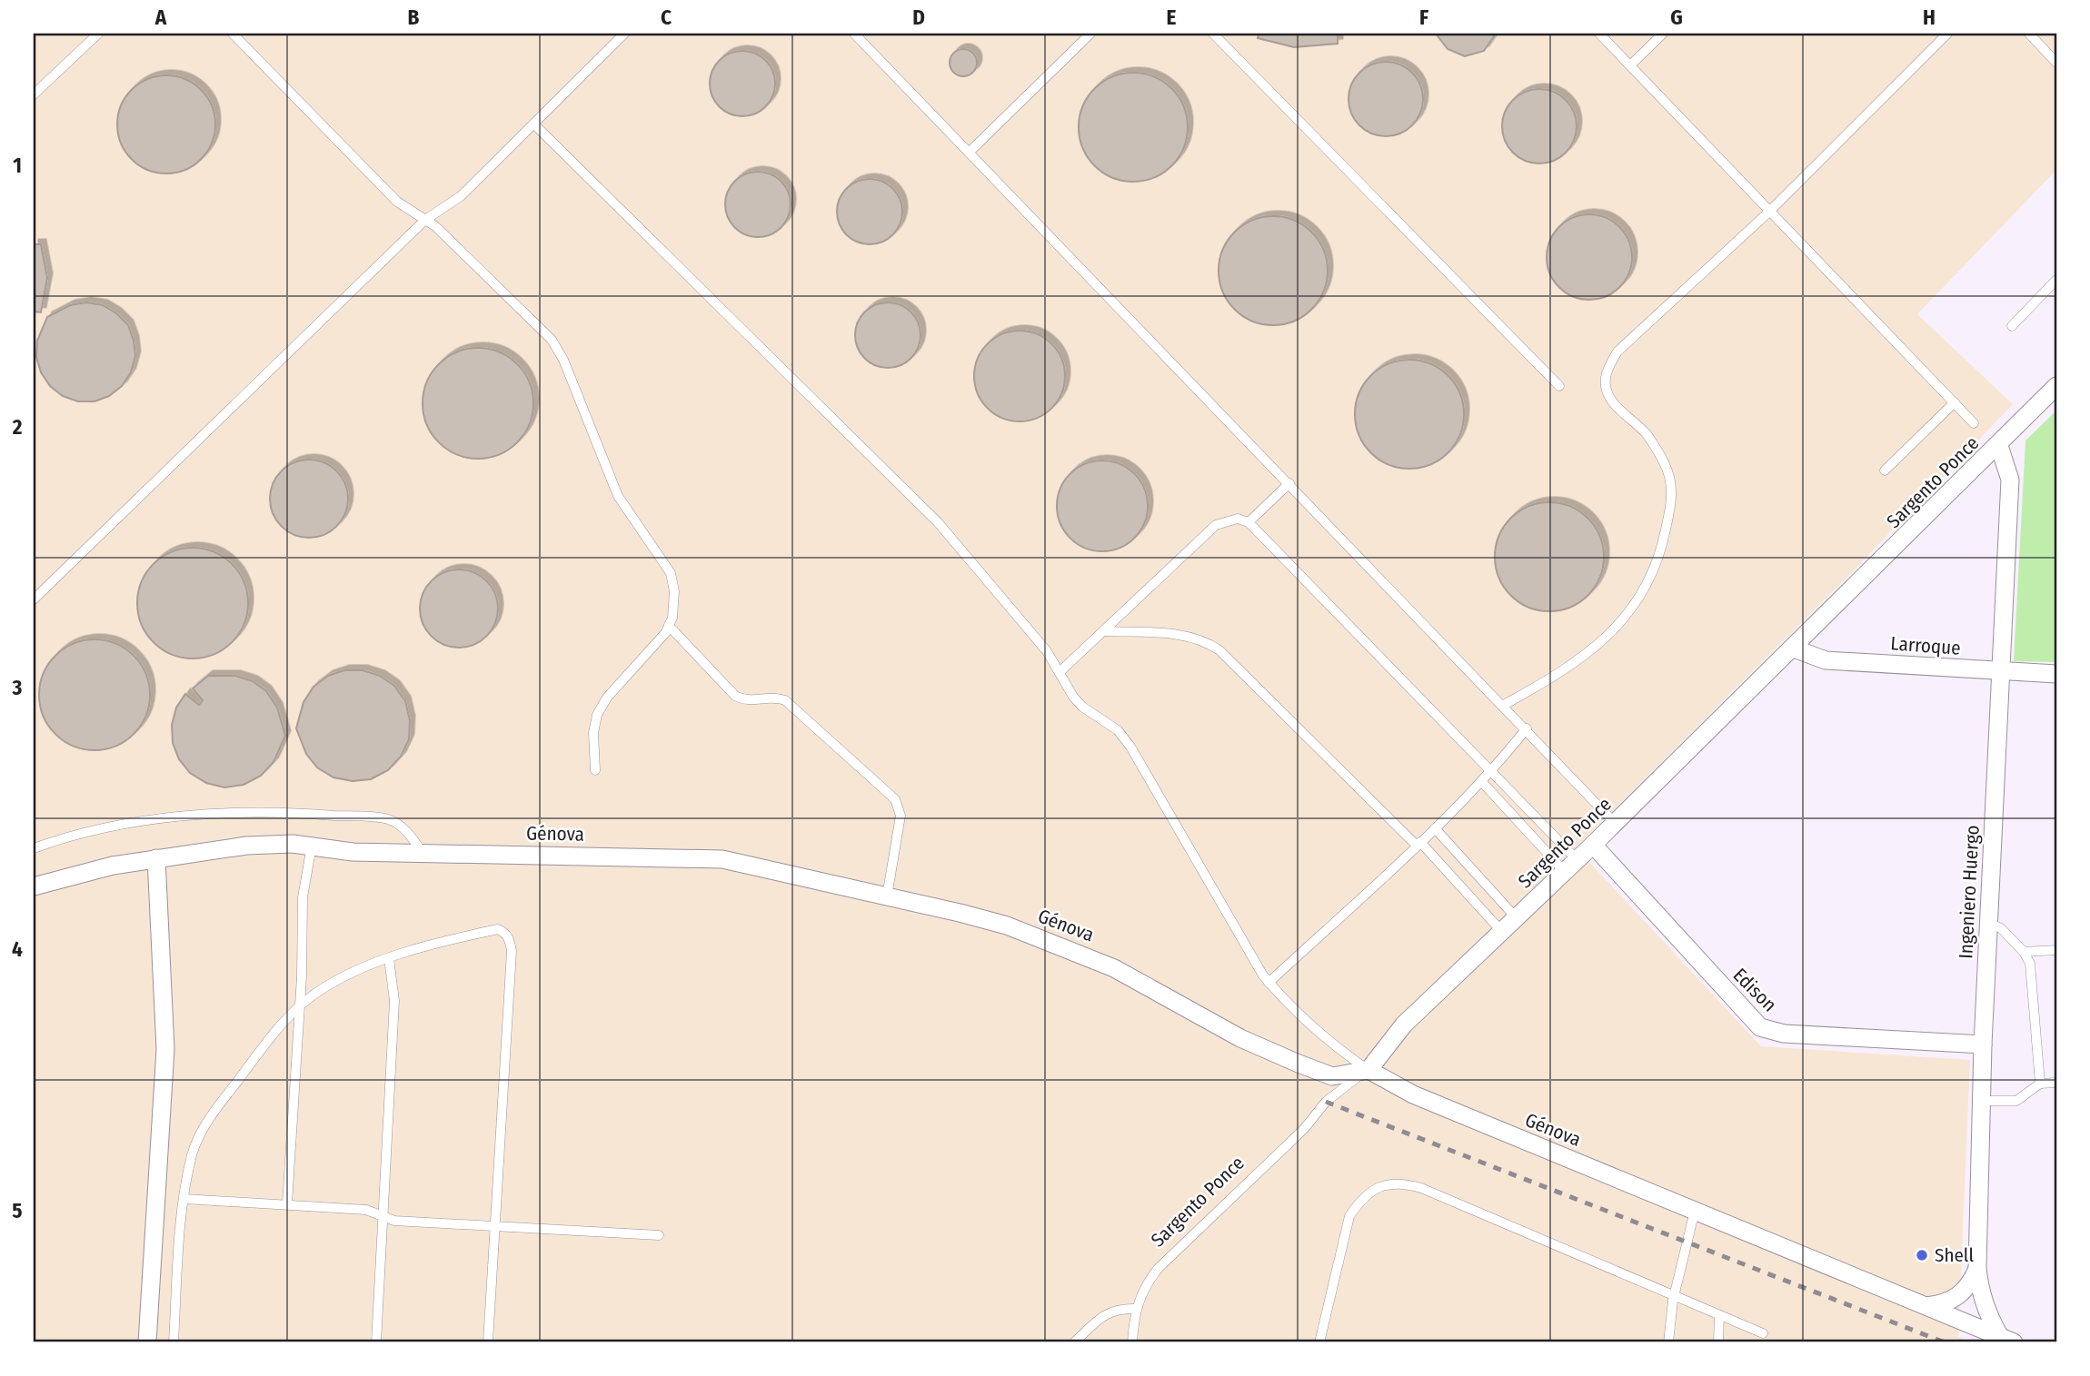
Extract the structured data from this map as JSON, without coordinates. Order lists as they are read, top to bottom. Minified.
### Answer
{"streets":{"street":["Sargento Ponce","Larroque","Génova","Ingeniero Huergo","Edison"]},"crossings":[["Sargento Ponce","Larroque"],["Sargento Ponce","Génova"],["Sargento Ponce","Ingeniero Huergo"],["Sargento Ponce","Edison"],["Larroque","Ingeniero Huergo"],["Génova","Ingeniero Huergo"],["Ingeniero Huergo","Edison"]],"places":["Shell"],"grid":{"columns":["A","B","C","D","E","F","G","H"],"rows":["1","2","3","4","5"]}}
